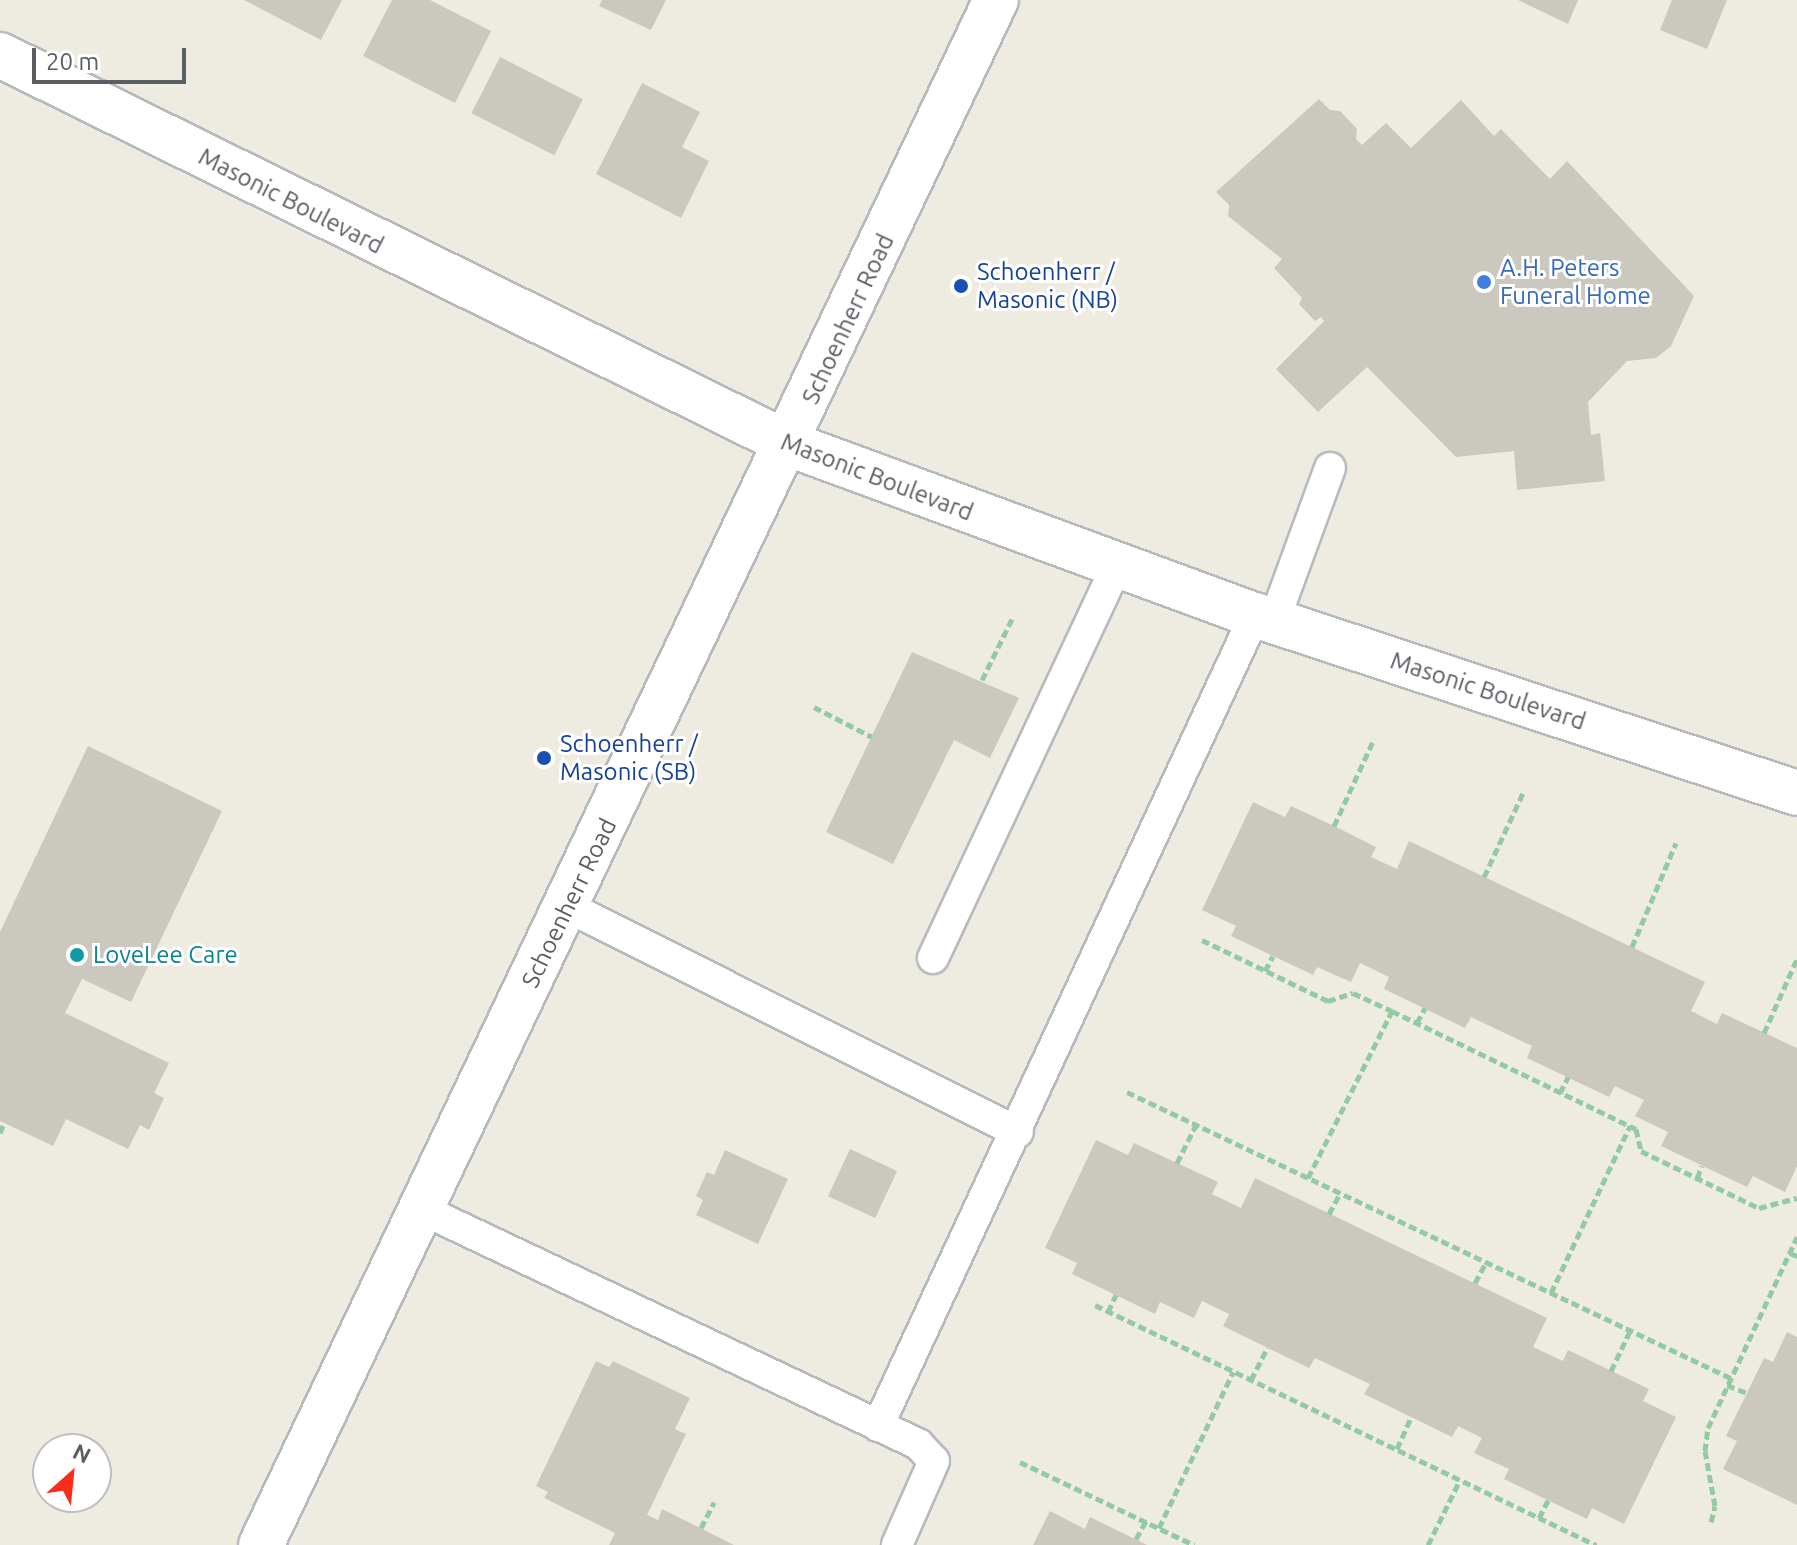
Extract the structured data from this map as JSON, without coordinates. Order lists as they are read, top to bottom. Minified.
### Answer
{"streets":{"street":["Masonic Boulevard","Schoenherr Road"]},"crossings":[["Masonic Boulevard","Schoenherr Road"]],"places":["A.H. Peters Funeral Home","Schoenherr / Masonic (NB)","Schoenherr / Masonic (SB)","LoveLee Care"],"scale_bar":"20 m","north":"top right"}
